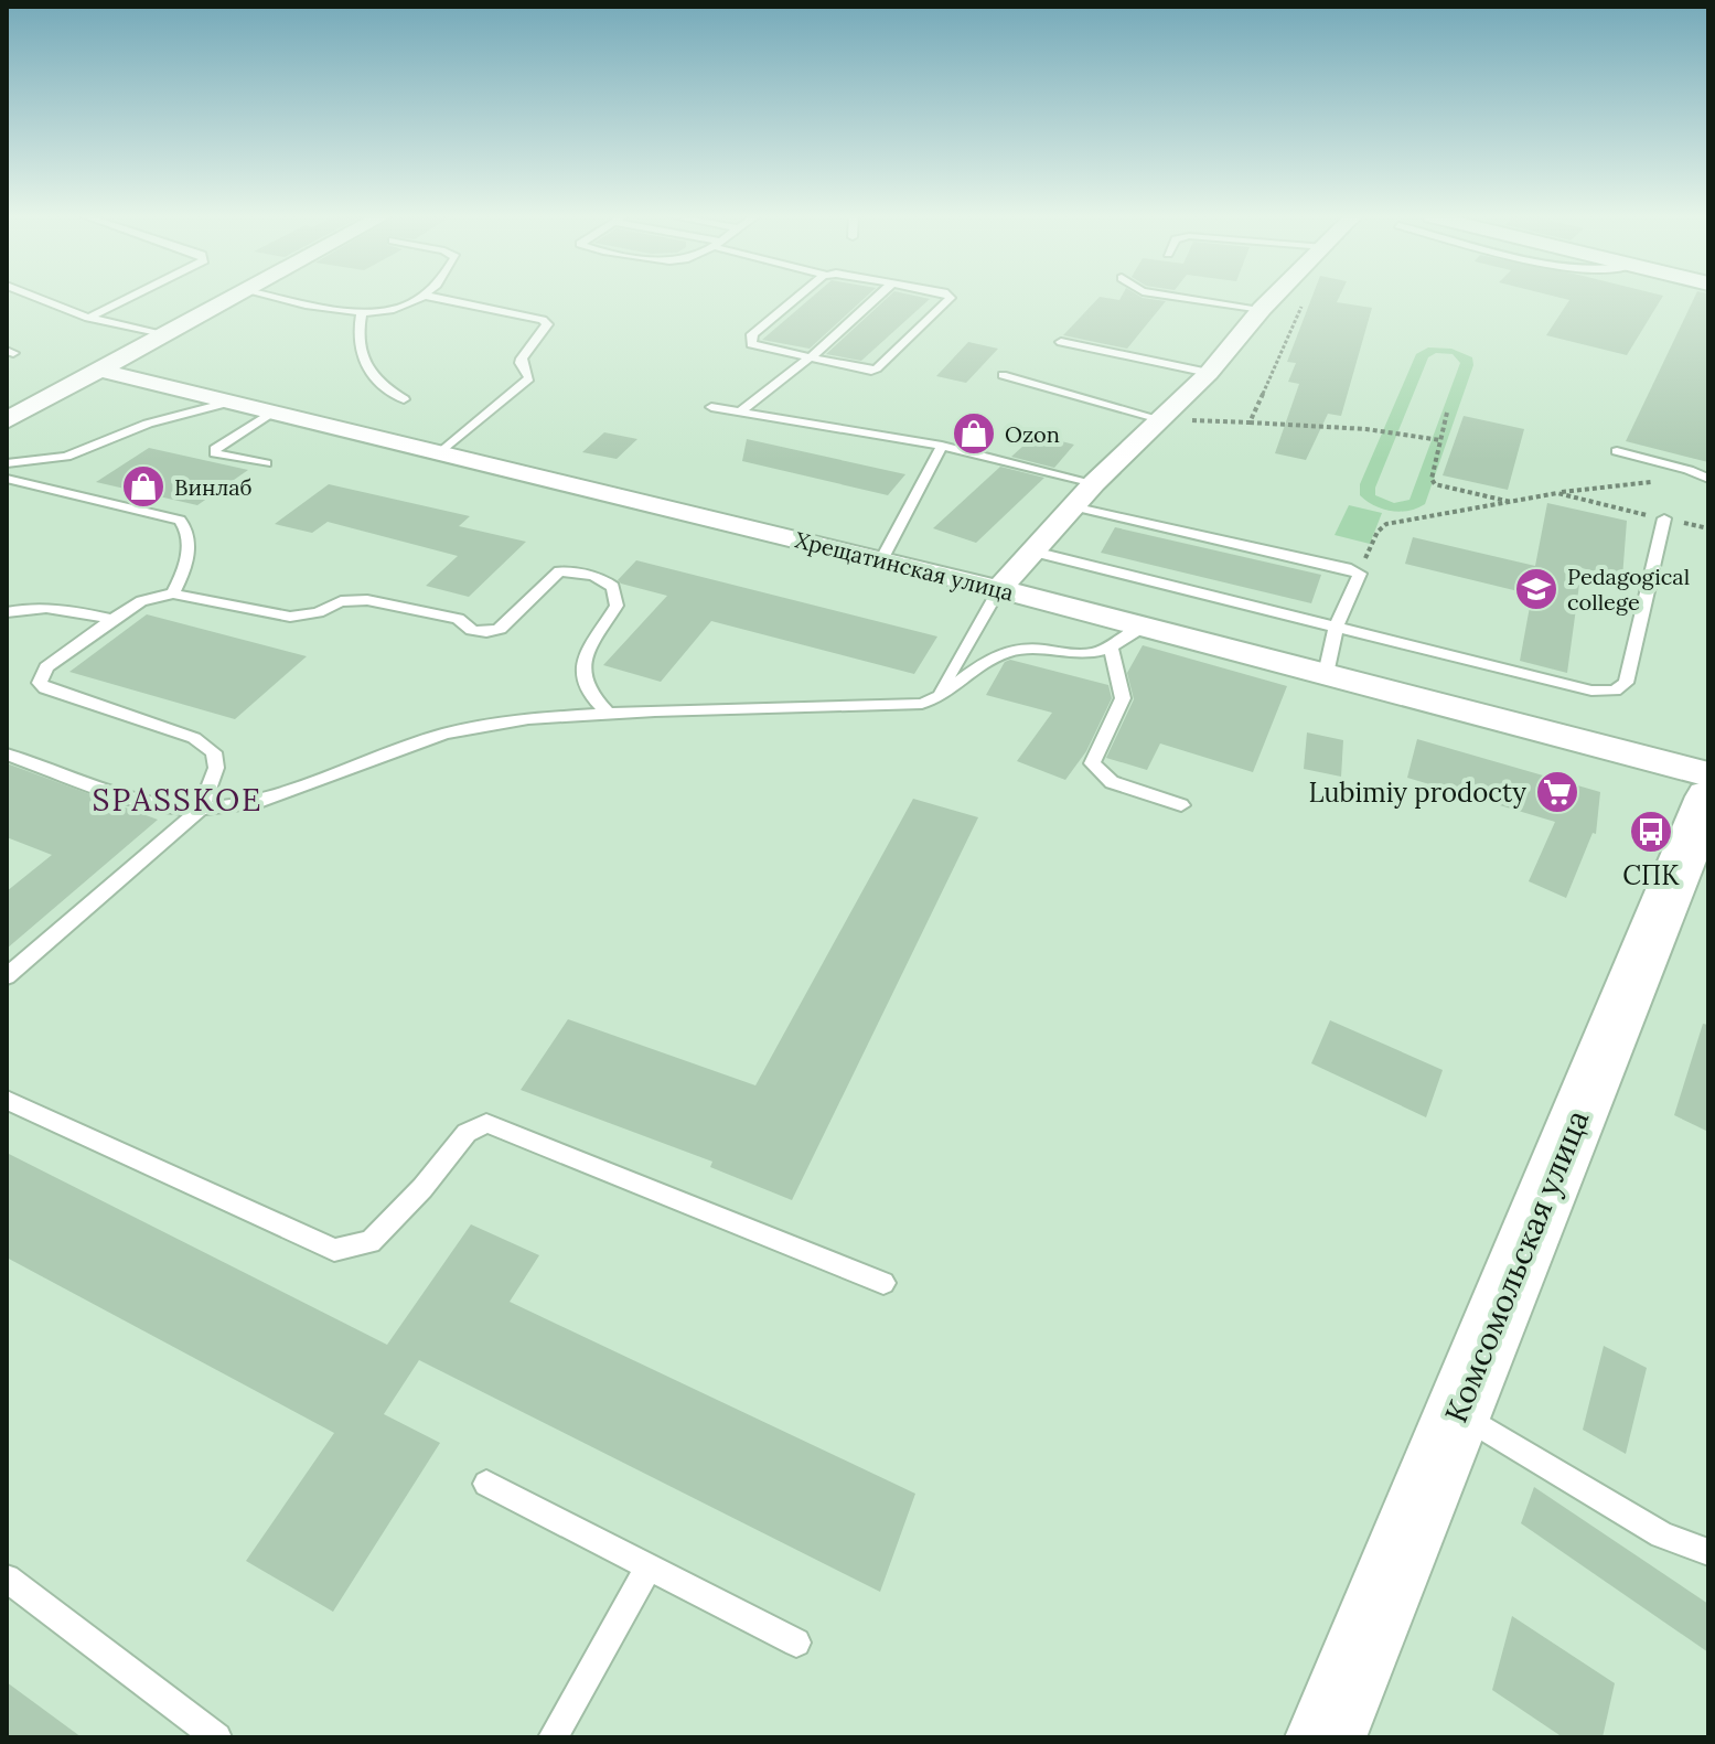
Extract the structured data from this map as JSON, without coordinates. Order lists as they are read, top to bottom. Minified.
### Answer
{"streets":{"street":["Хрещатинская улица","Комсомольская улица"]},"districts":["SPASSKOE"],"places":{"shop":["Ozon","Винлаб"],"school or university":["Pedagogical college"],"supermarket":["Lubimiy prodocty"],"bus stop":["СПК"]}}
